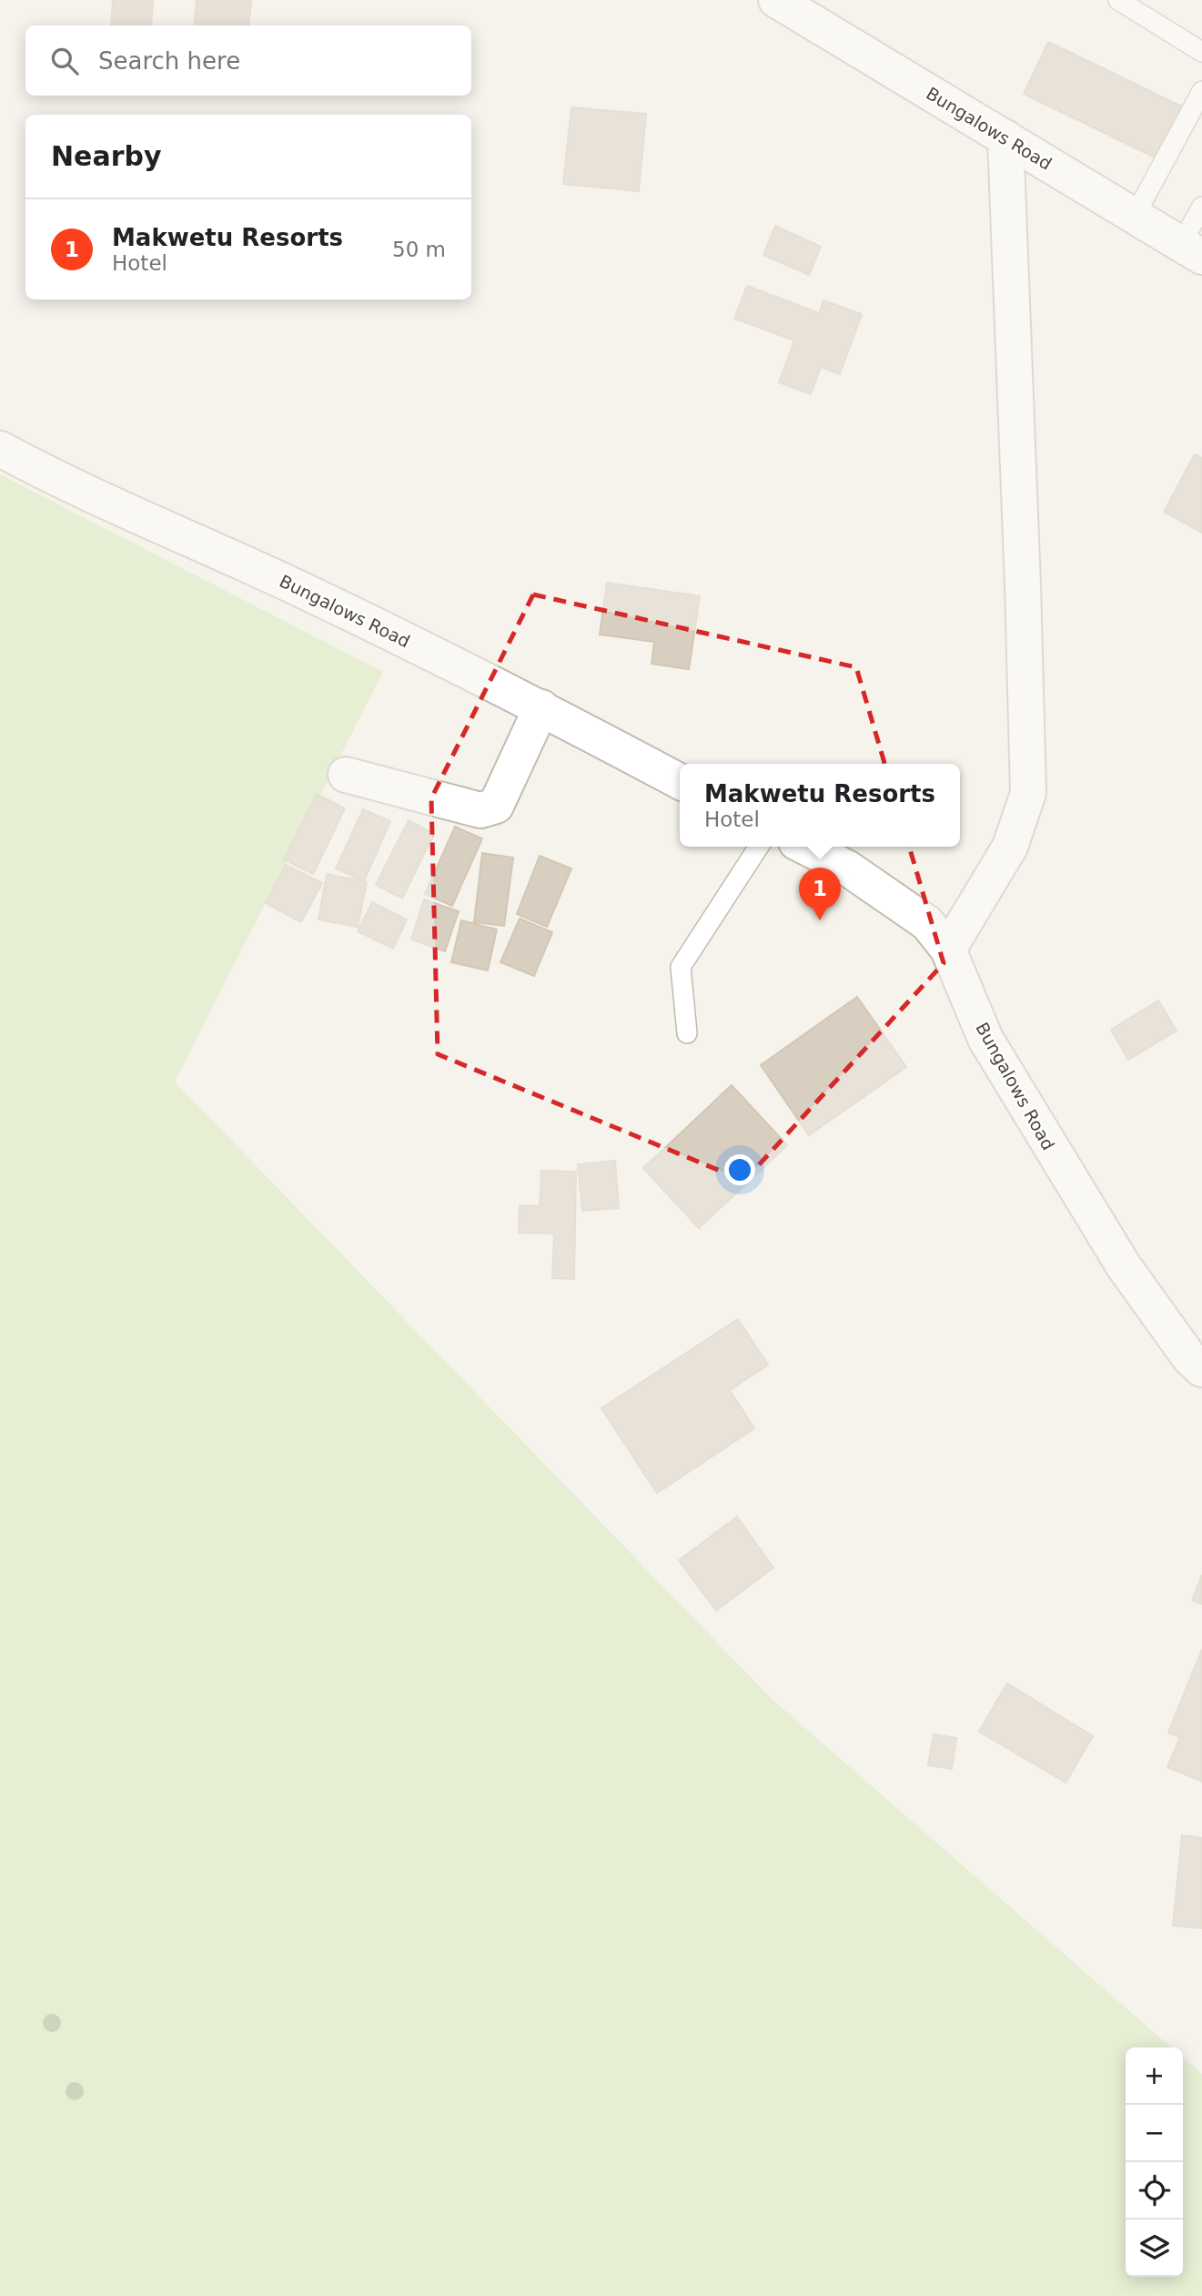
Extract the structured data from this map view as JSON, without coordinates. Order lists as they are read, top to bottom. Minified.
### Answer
{"streets":{"street":["Bungalows Road"]},"page":{"search":"Search here","heading":"Nearby","list":[{"mark":"1","name":"Makwetu Resorts","note":"Hotel","value":"50 m"}],"popup":["Makwetu Resorts","Hotel"],"pins":"1","map_buttons":["+","−"]}}
